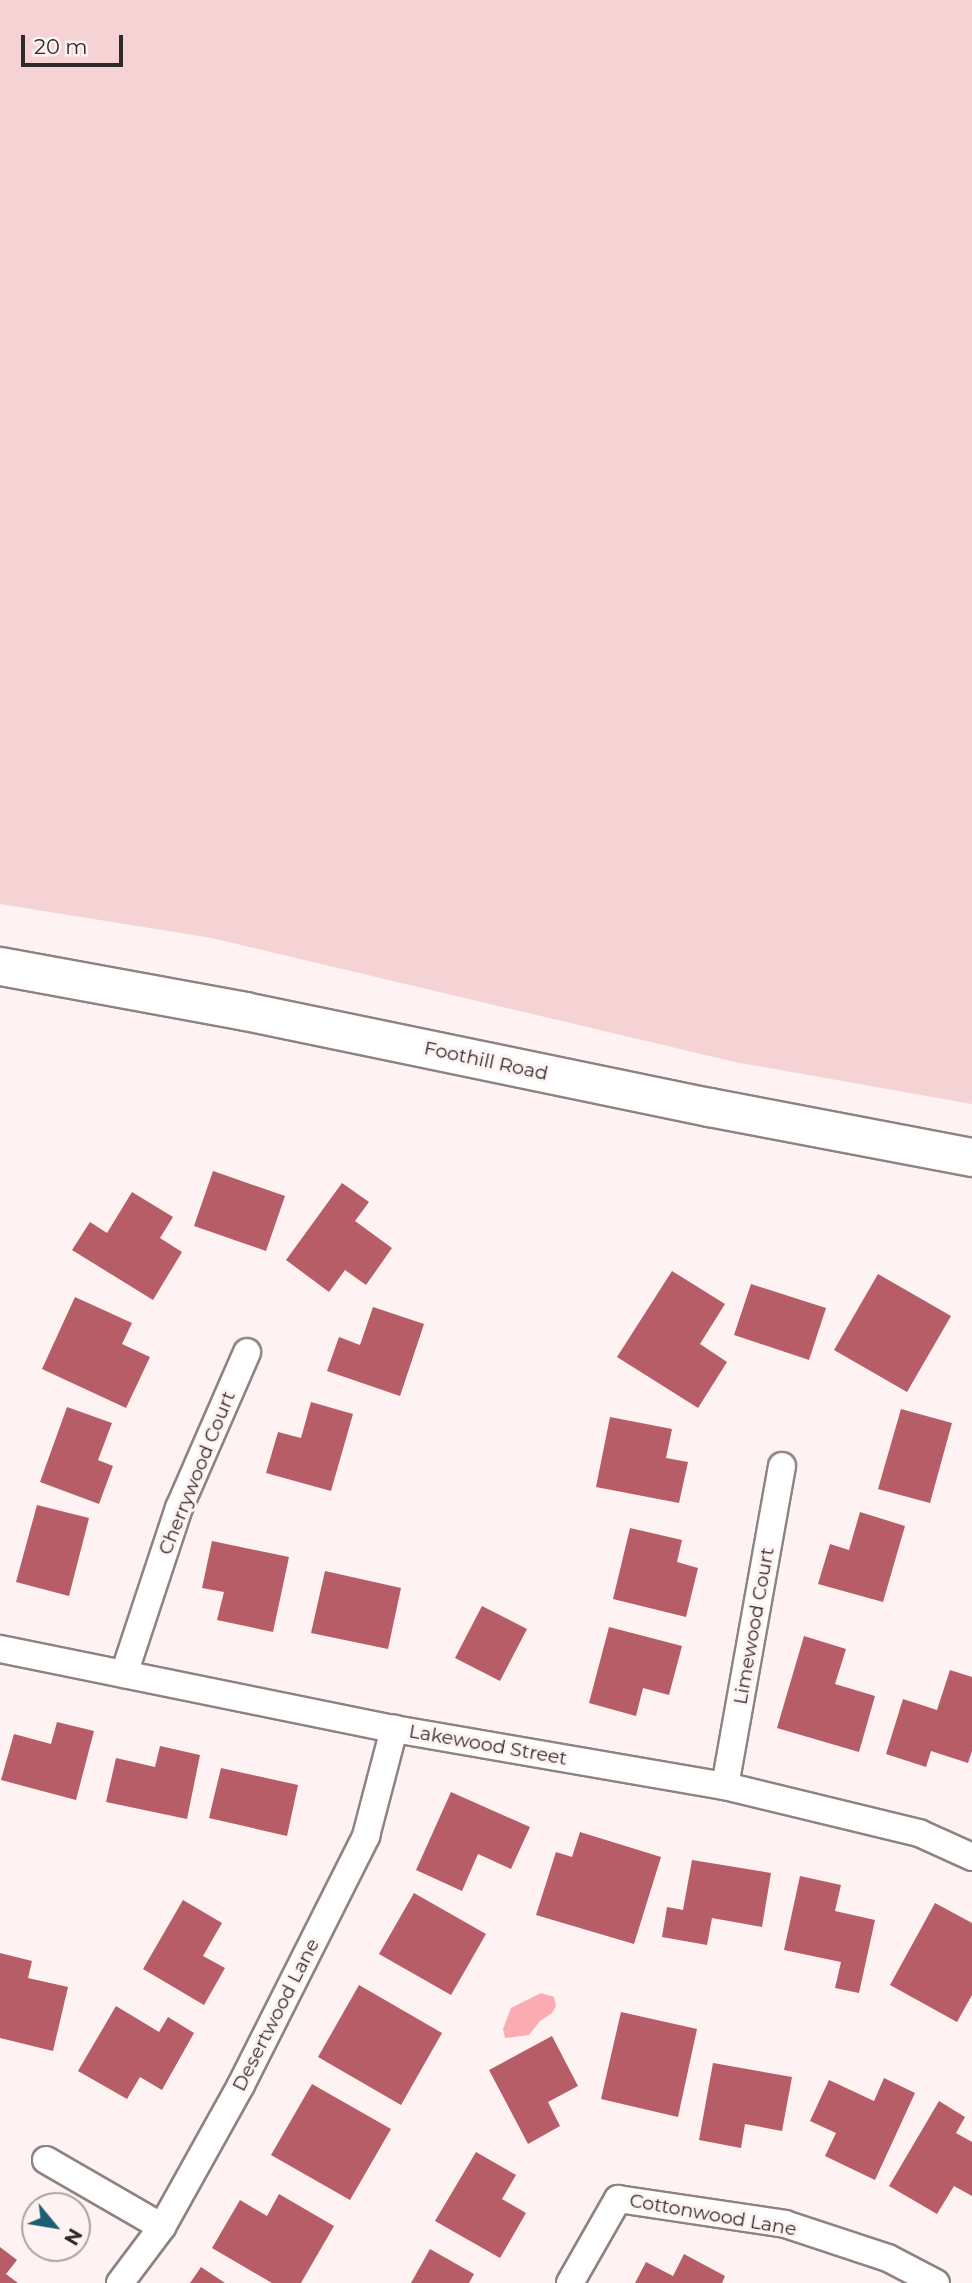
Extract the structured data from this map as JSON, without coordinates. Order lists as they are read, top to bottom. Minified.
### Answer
{"streets":{"main road":["Foothill Road"],"street":["Cherrywood Court","Limewood Court","Lakewood Street","Desertwood Lane","Cottonwood Lane"]},"crossings":[["Cherrywood Court","Lakewood Street"],["Limewood Court","Lakewood Street"],["Lakewood Street","Desertwood Lane"]],"scale_bar":"20 m","north":"bottom right"}
